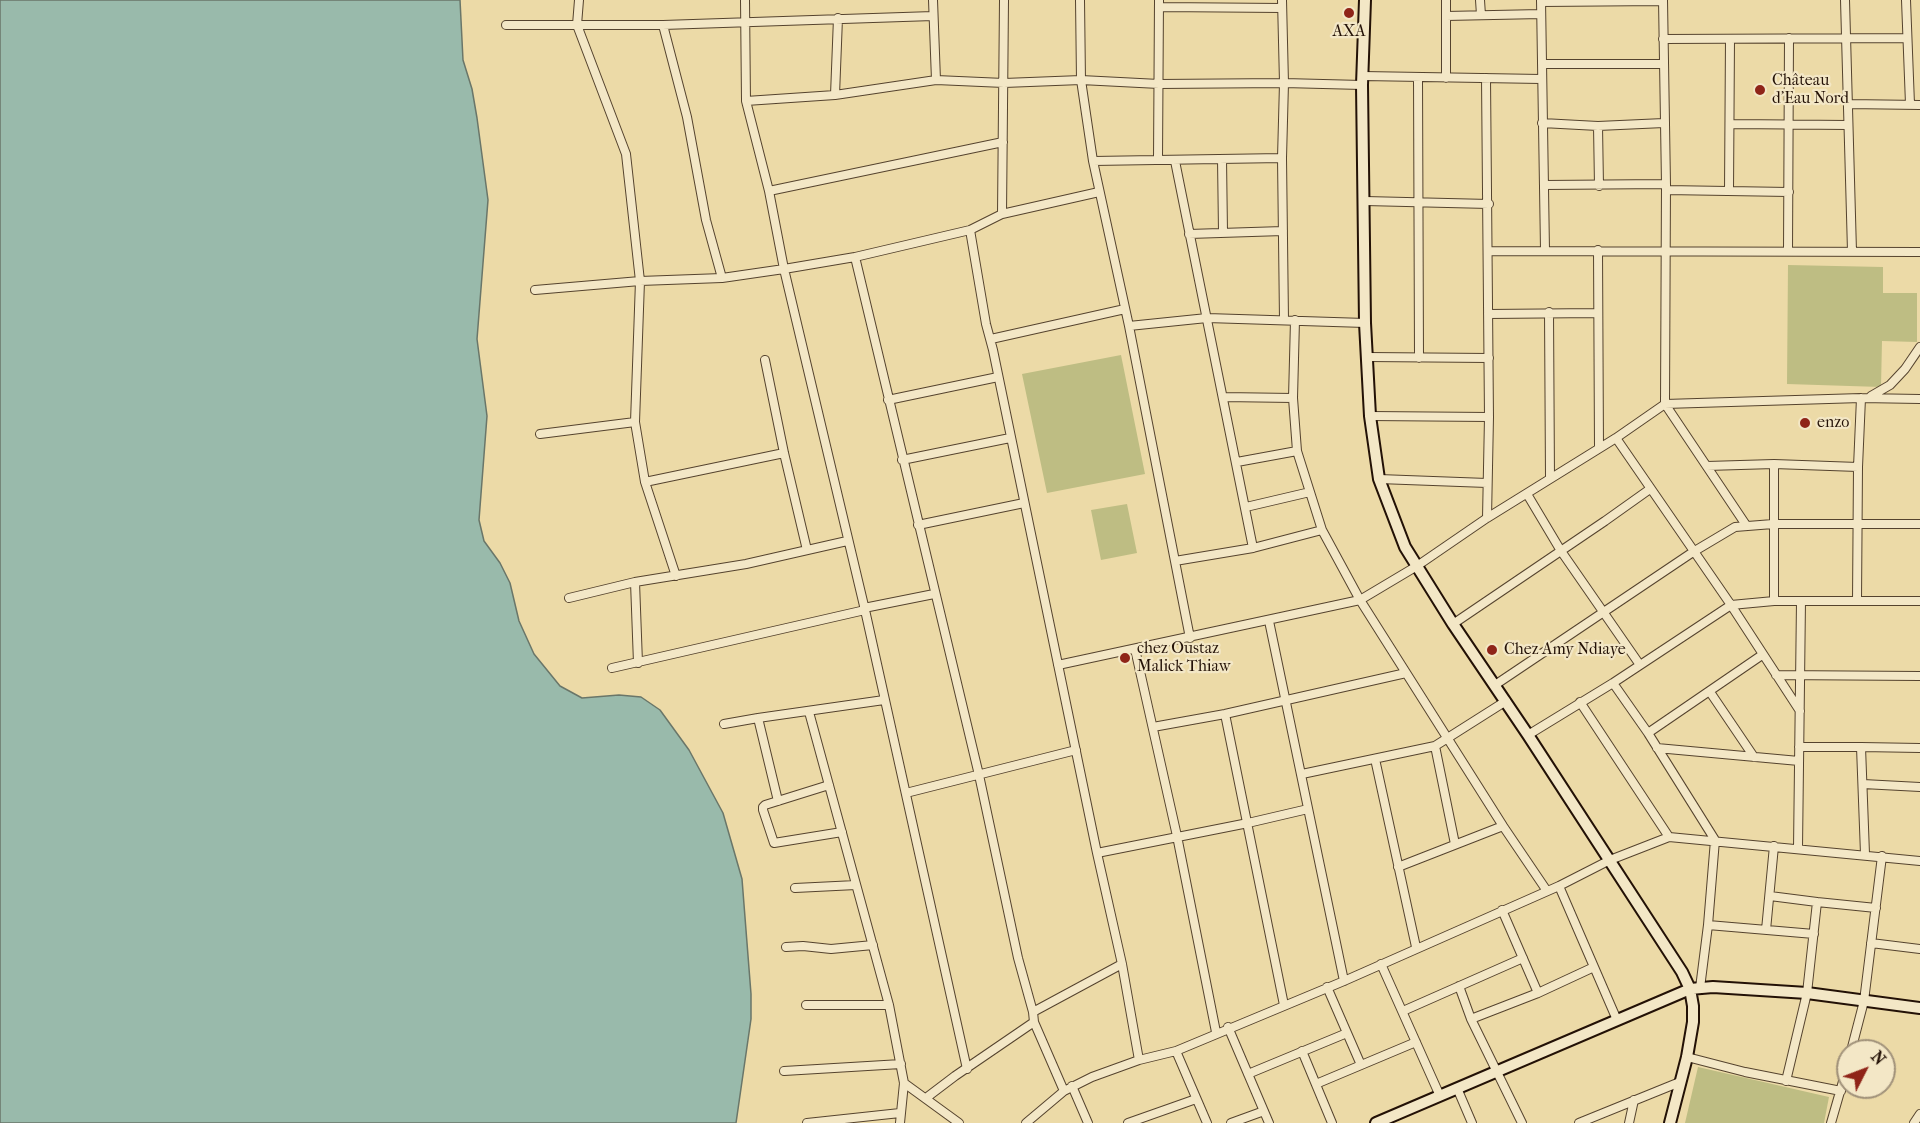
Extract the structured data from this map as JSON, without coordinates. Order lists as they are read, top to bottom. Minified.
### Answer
{"places":["AXA","Château d'Eau Nord","enzo","Chez Amy Ndiaye","chez Oustaz Malick Thiaw"],"north":"top right"}
